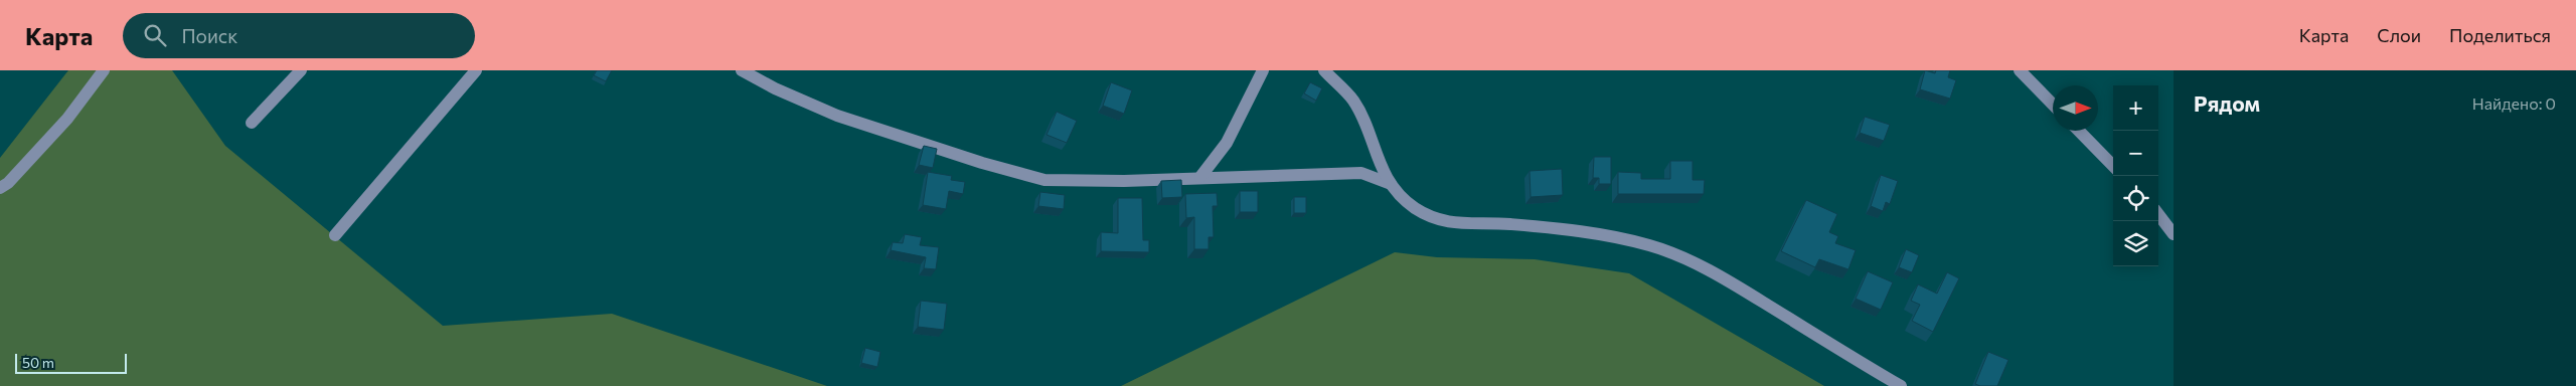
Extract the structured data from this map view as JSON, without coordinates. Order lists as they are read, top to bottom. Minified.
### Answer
{"scale_bar":"50 m","north":"right","page":{"header":"Карта","search":"Поиск","nav":["Карта","Слои","Поделиться"],"heading":["Рядом","Найдено: 0"],"map_buttons":["+","−"],"scale":"50 m"}}
